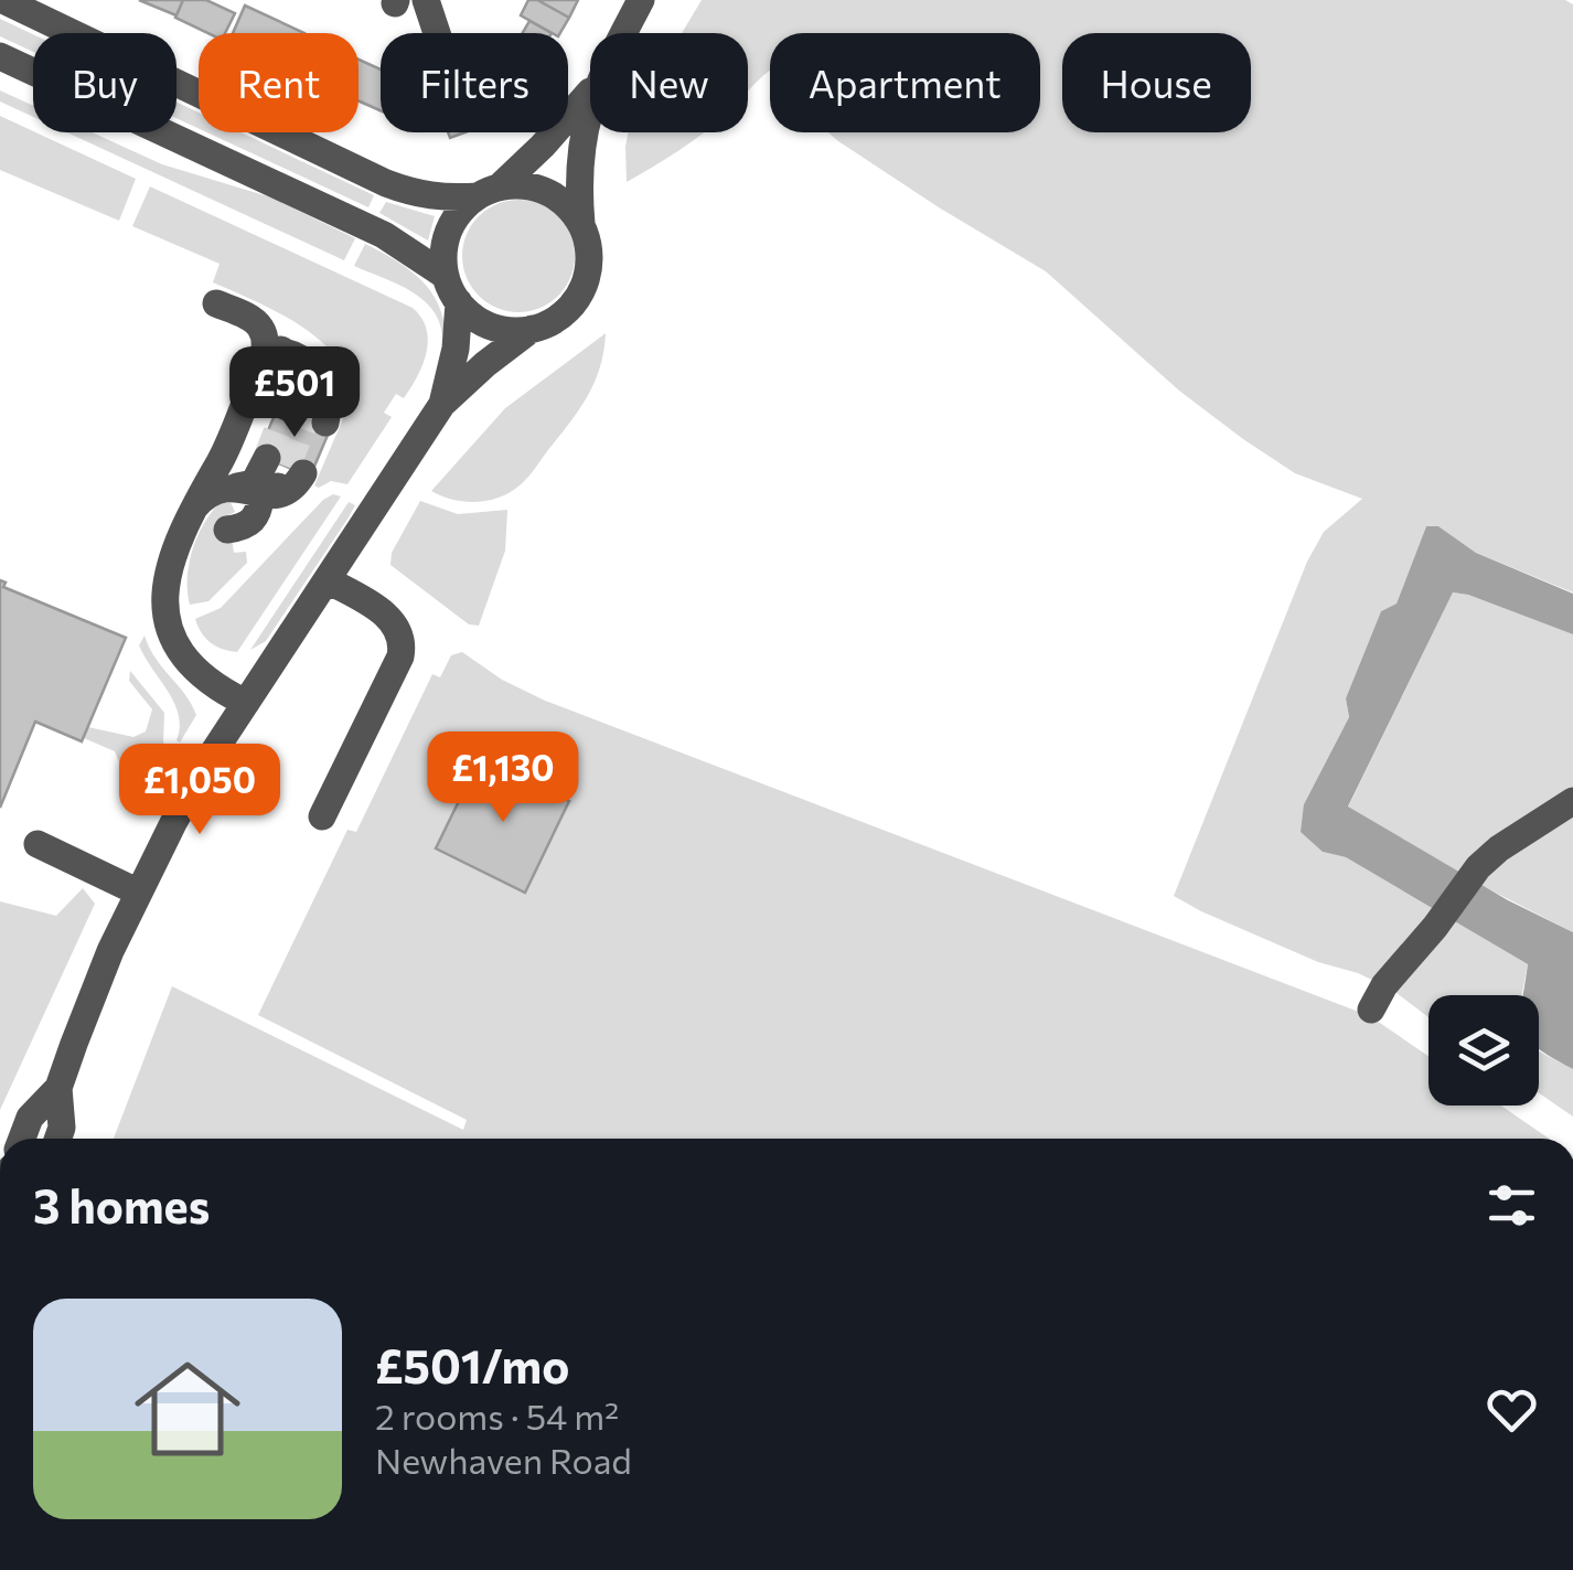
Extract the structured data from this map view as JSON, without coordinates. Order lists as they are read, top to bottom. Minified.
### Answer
{"page":{"chip":["Buy","Rent","Filters","New","Apartment","House"],"price":["£501","£1,130","£1,050"],"heading":"3 homes","list":[{"name":"£501/mo","note":"2 rooms · 54 m² · Newhaven Road"}]}}
